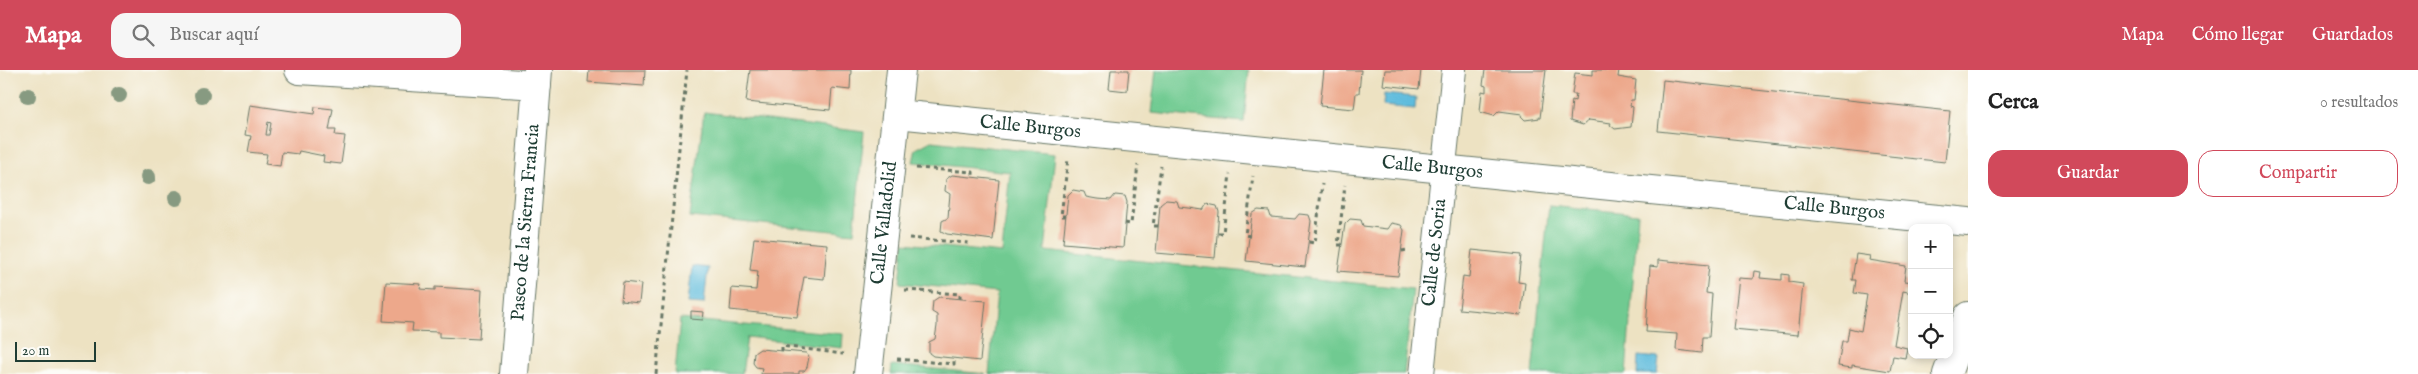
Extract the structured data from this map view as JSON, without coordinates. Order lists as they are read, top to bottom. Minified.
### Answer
{"streets":{"street":["Calle Burgos","Paseo de la Sierra Francia","Calle Valladolid","Calle de Soria"]},"crossings":[["Calle Burgos","Calle Valladolid"],["Calle Burgos","Calle de Soria"]],"scale_bar":"20 m","page":{"header":"Mapa","search":"Buscar aquí","nav":["Mapa","Cómo llegar","Guardados"],"heading":["Cerca","0 resultados"],"buttons":["Guardar","Compartir"],"map_buttons":["+","−"],"scale":"20 m"}}
